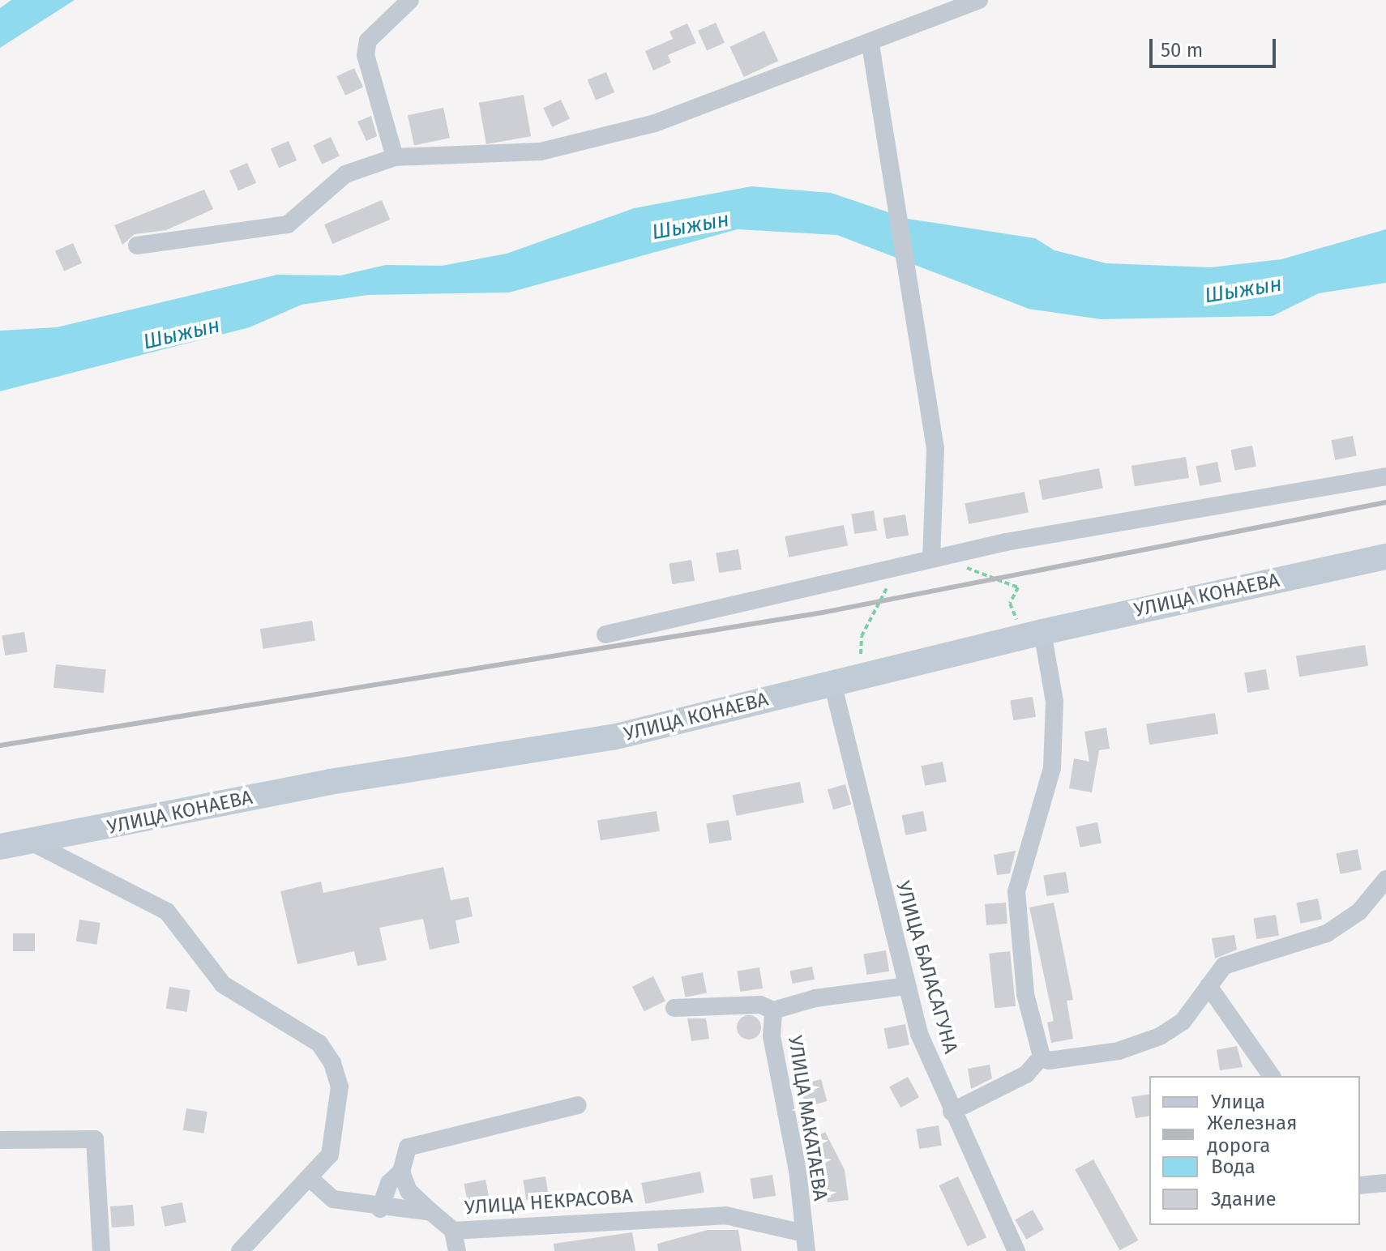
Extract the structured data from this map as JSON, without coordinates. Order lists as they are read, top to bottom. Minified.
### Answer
{"streets":{"street":["УЛИЦА КОНАЕВА","УЛИЦА БАЛАСАГУНА","УЛИЦА МАКАТАЕВА","УЛИЦА НЕКРАСОВА"]},"crossings":[["УЛИЦА КОНАЕВА","УЛИЦА БАЛАСАГУНА"],["УЛИЦА БАЛАСАГУНА","УЛИЦА МАКАТАЕВА"],["УЛИЦА МАКАТАЕВА","УЛИЦА НЕКРАСОВА"]],"water":["Шыжын"],"legend":["Улица","Железная дорога","Вода","Здание"],"scale_bar":"50 m"}
